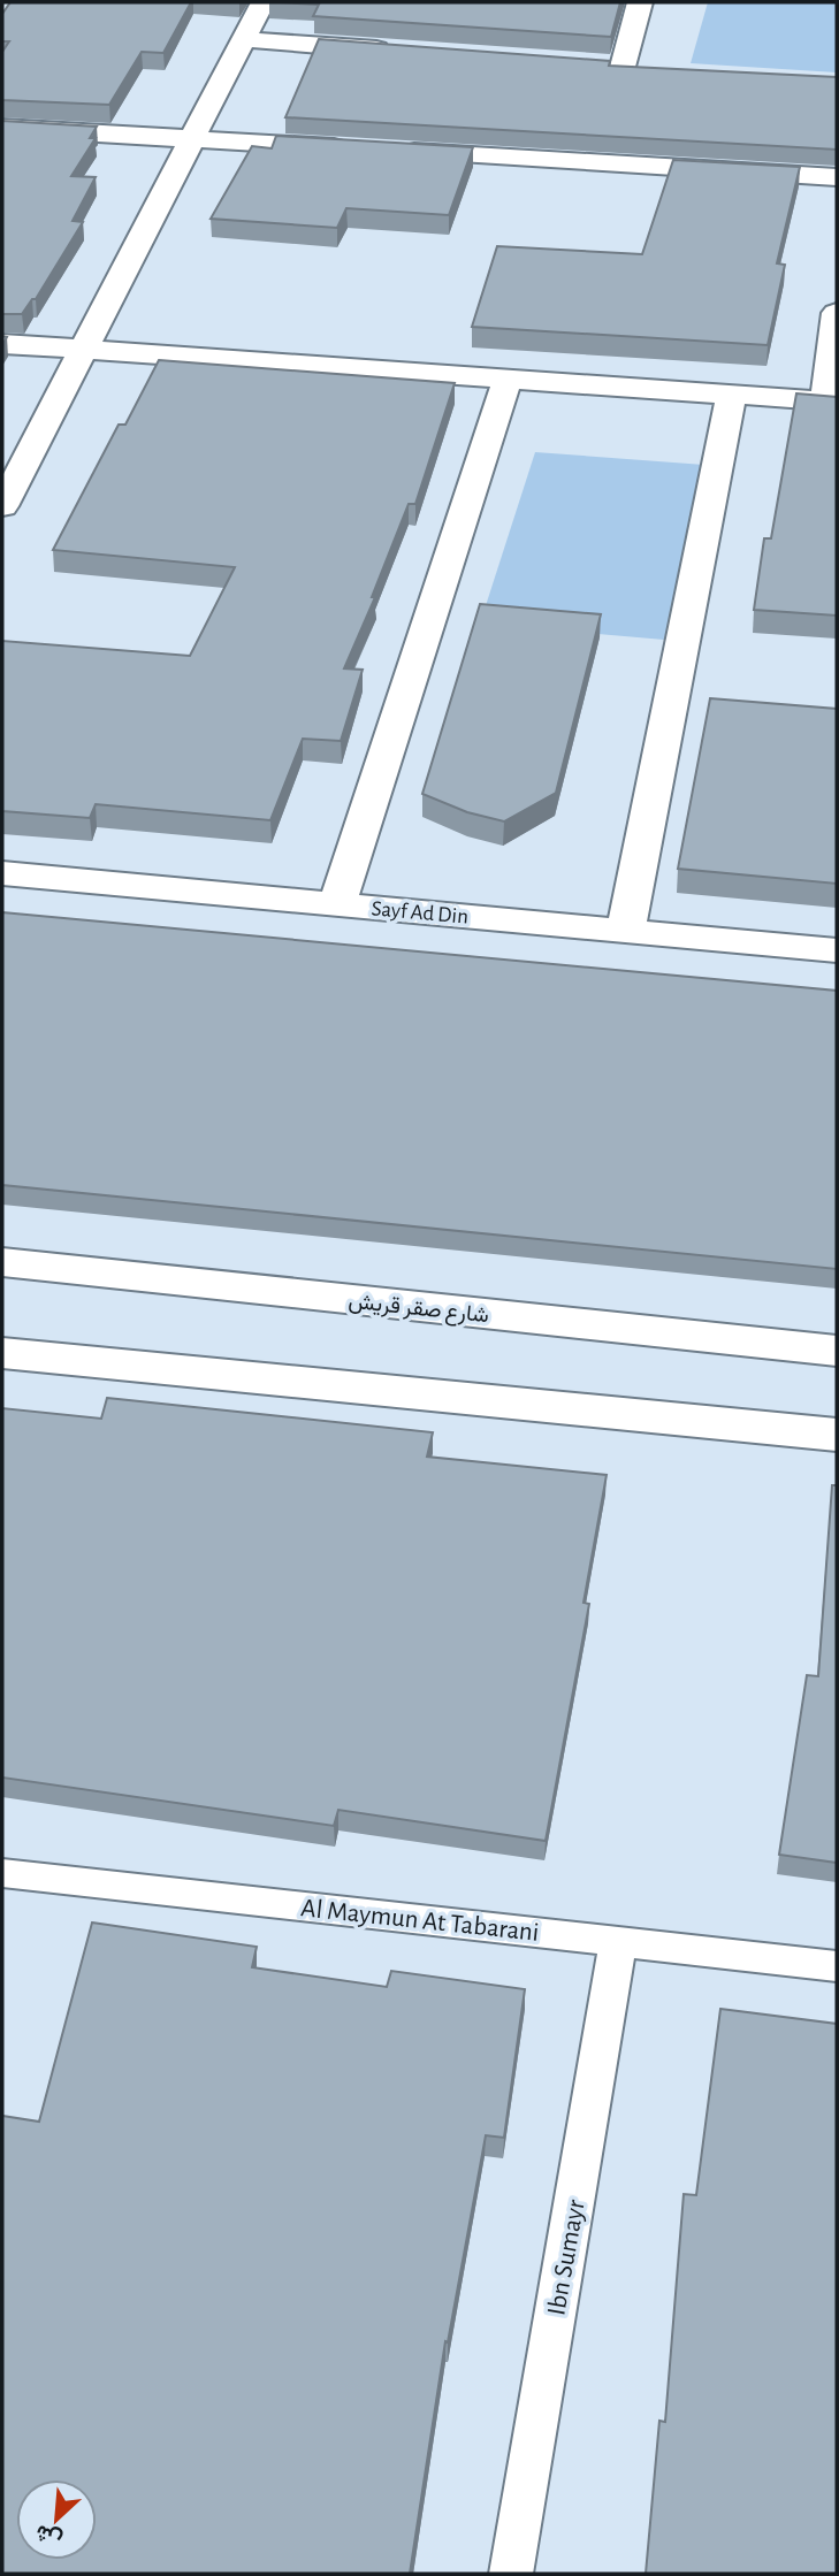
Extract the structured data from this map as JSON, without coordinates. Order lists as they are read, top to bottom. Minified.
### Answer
{"streets":{"street":["Sayf Ad Din","شارع صقر قريش"],"lane":["Al Maymun At Tabarani","Ibn Sumayr"]},"crossings":[["Al Maymun At Tabarani","Ibn Sumayr"]],"north":"bottom left"}
